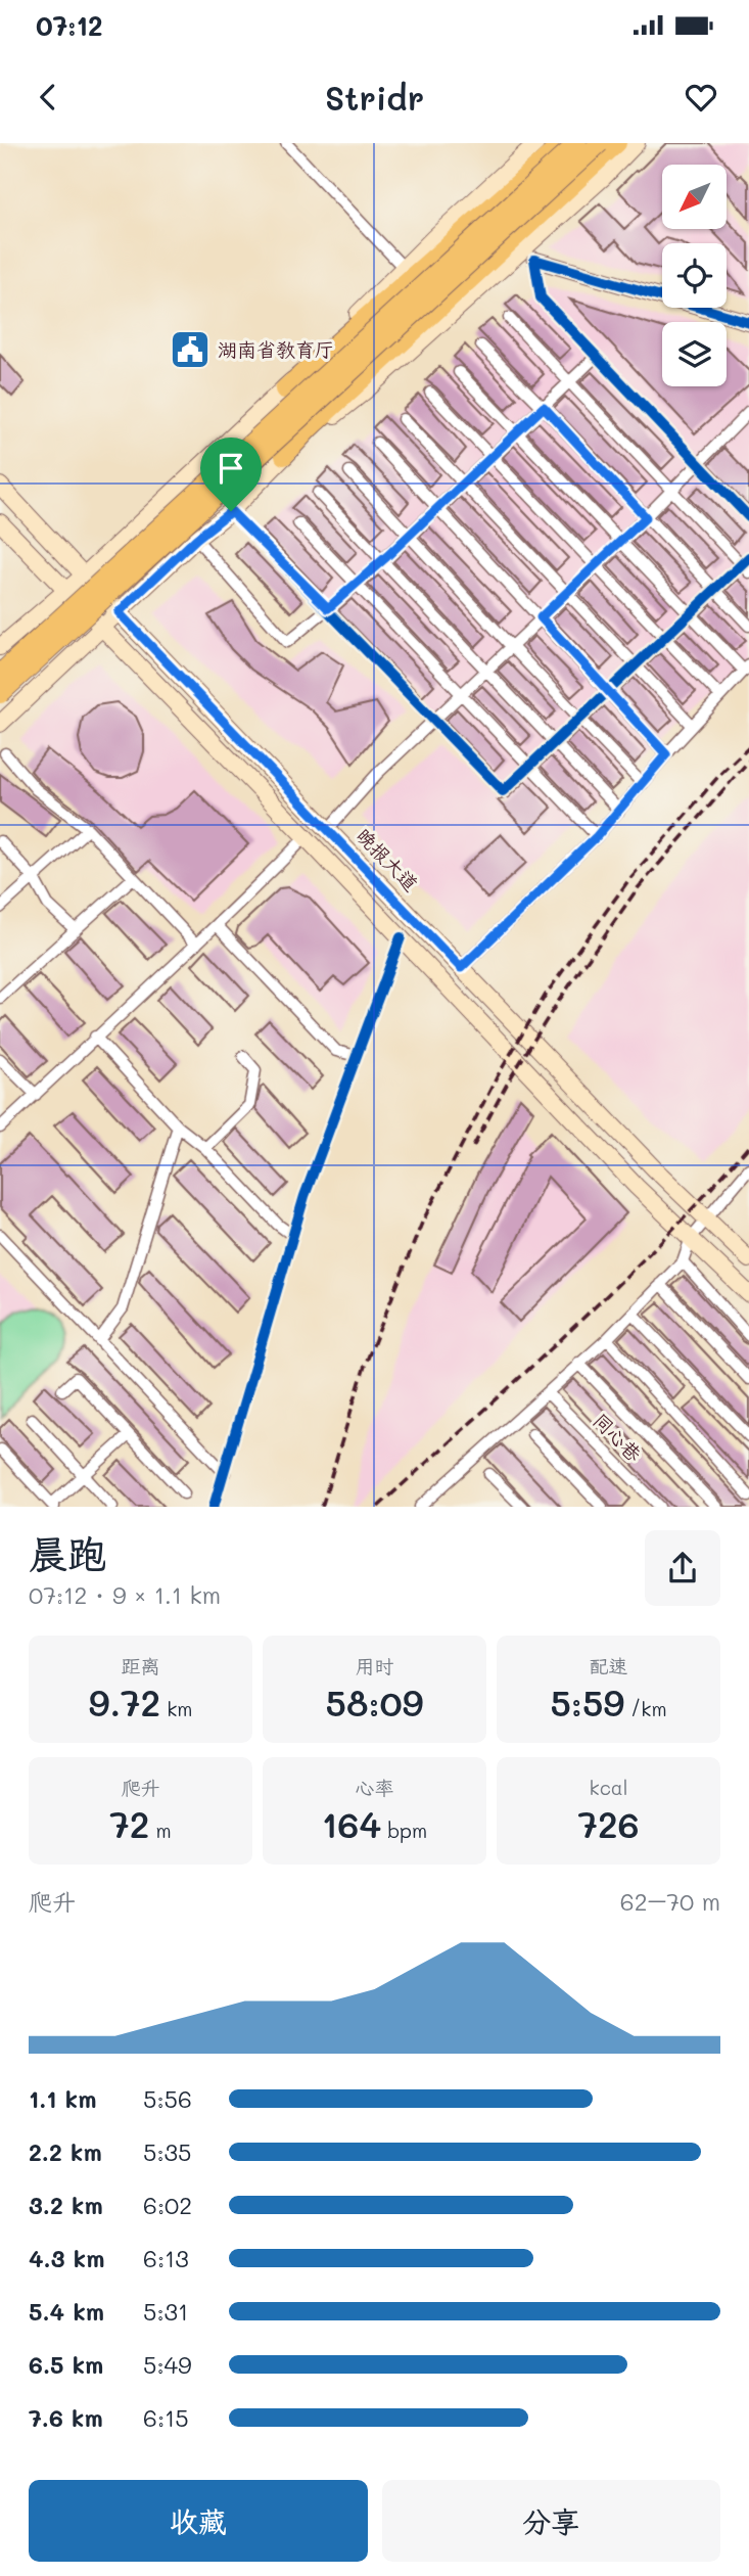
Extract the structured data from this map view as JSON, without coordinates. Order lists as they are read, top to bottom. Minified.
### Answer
{"streets":{"main road":["晚报大道"],"street":["同心巷"]},"places":{"public building":["湖南省教育厅"]},"north":"bottom left","page":{"status":"07:12","header":"Stridr","heading":["晨跑","07:12 · 9 × 1.1 km"],"stats":[["距离","9.72 km"],["用时","58:09"],["配速","5:59 /km"],["爬升","72 m"],["心率","164 bpm"],["kcal","726"]],"chart":["爬升","62–70 m"],"list":[{"name":"1.1 km","note":"5:56"},{"name":"2.2 km","note":"5:35"},{"name":"3.2 km","note":"6:02"},{"name":"4.3 km","note":"6:13"},{"name":"5.4 km","note":"5:31"},{"name":"6.5 km","note":"5:49"},{"name":"7.6 km","note":"6:15"}],"buttons":["收藏","分享"]}}
